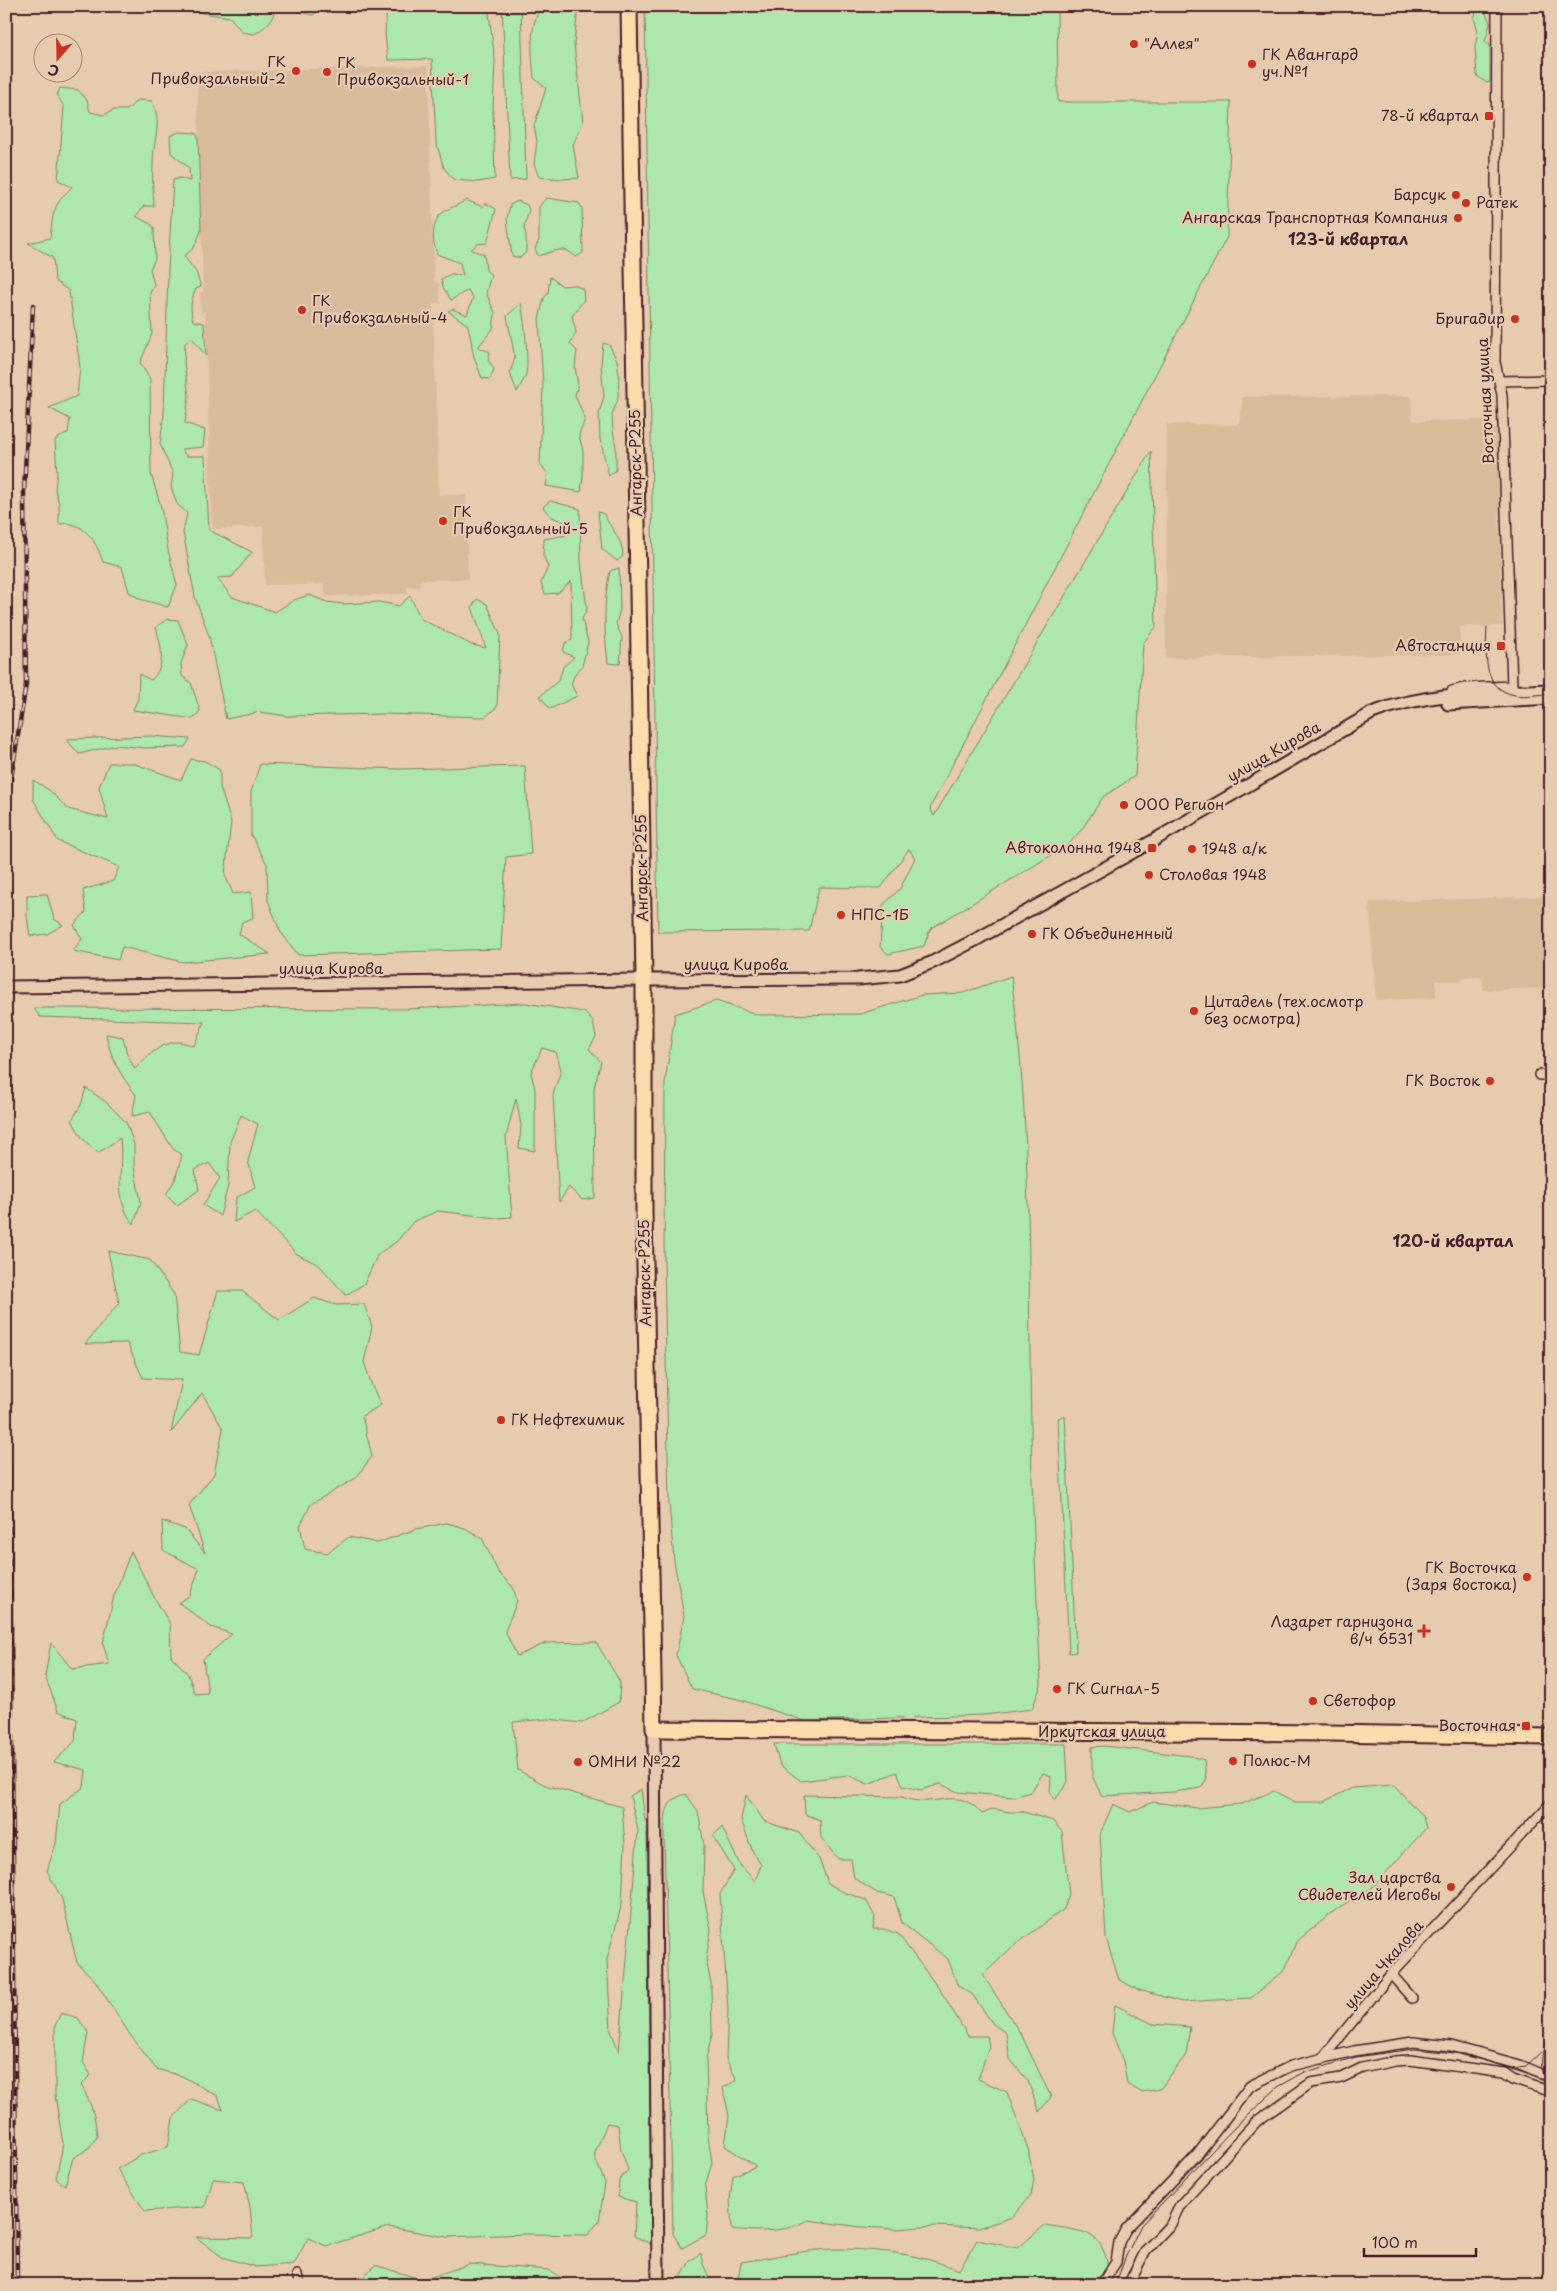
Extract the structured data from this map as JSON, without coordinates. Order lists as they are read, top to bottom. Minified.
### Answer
{"streets":{"main road":["Ангарск-Р255","Иркутская улица"],"street":["Восточная улица","улица Кирова","улица Чкалова"]},"crossings":[["Восточная улица","улица Кирова"],["Ангарск-Р255","улица Кирова"],["Ангарск-Р255","Иркутская улица"]],"districts":["123-й квартал","120-й квартал"],"places":{"other":["\"Аллея\"","ГК Авангард уч.№1","ГК Привокзальный-2","ГК Привокзальный-1","Барсук","Ратек","Ангарская Транспортная Компания","ГК Привокзальный-4","Бригадир","ГК Привокзальный-5","ООО Регион","1948 а/к","Столовая 1948","НПС-1Б","ГК Объединенный","Цитадель (тех.осмотр без осмотра)","ГК Восток","ГК Нефтехимик","ГК Восточка (Заря востока)","ГК Сигнал-5","Светофор","Полюс-М","ОМНИ №22","Зал царства Свидетелей Иеговы"],"transit":["78-й квартал","Автостанция","Автоколонна 1948","Восточная"],"health":["Лазарет гарнизона в/ч 6531"]},"scale_bar":"100 m","north":"bottom"}
